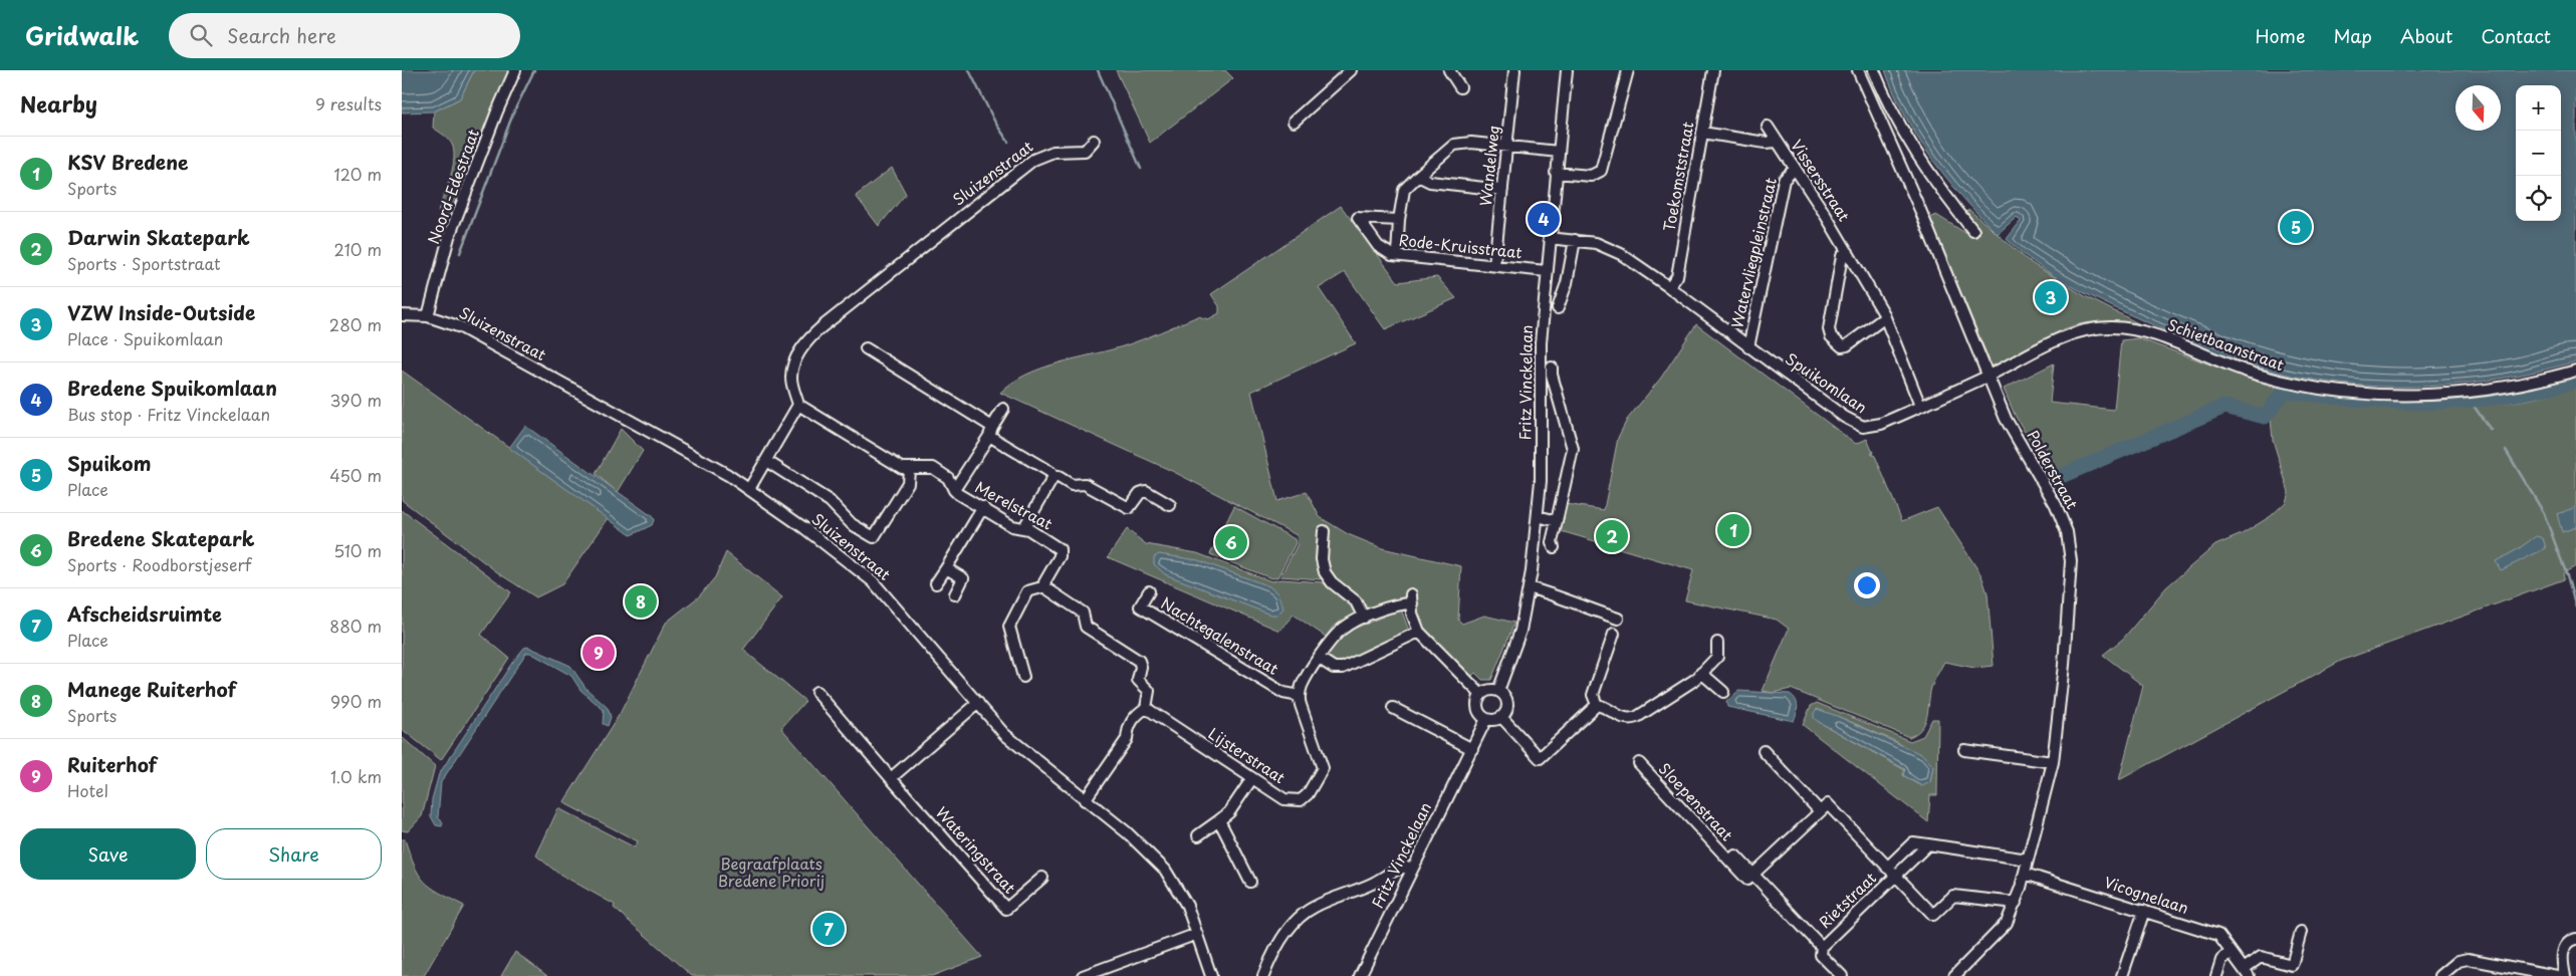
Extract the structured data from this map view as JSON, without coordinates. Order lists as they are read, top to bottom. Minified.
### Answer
{"streets":{"street":["Wandelweg","Sluizenstraat","Toekomststraat","Vissersstraat","Noord-Edestraat","Rode-Kruisstraat","Watervliegpleinstraat","Schietbaanstraat","Fritz Vinckelaan","Spuikomlaan","Polderstraat","Merelstraat","Nachtegalenstraat","Lijsterstraat","Sloepenstraat","Wateringstraat","Vicognelaan","Rietstraat"]},"crossings":[["Wandelweg","Rode-Kruisstraat"],["Sluizenstraat","Noord-Edestraat"],["Sluizenstraat","Merelstraat"],["Toekomststraat","Spuikomlaan"],["Vissersstraat","Watervliegpleinstraat"],["Vissersstraat","Spuikomlaan"],["Rode-Kruisstraat","Fritz Vinckelaan"],["Watervliegpleinstraat","Spuikomlaan"],["Schietbaanstraat","Spuikomlaan"],["Fritz Vinckelaan","Spuikomlaan"],["Spuikomlaan","Polderstraat"],["Polderstraat","Vicognelaan"],["Polderstraat","Rietstraat"],["Nachtegalenstraat","Lijsterstraat"],["Sloepenstraat","Rietstraat"]],"parks":["Begraafplaats Bredene Priorij"],"north":"bottom","page":{"header":"Gridwalk","search":"Search here","nav":["Home","Map","About","Contact"],"heading":["Nearby","9 results"],"map_buttons":["+","−"],"list":[{"mark":"1","name":"KSV Bredene","note":"Sports","value":"120 m"},{"mark":"2","name":"Darwin Skatepark","note":"Sports · Sportstraat","value":"210 m"},{"mark":"3","name":"VZW Inside-Outside","note":"Place · Spuikomlaan","value":"280 m"},{"mark":"4","name":"Bredene Spuikomlaan","note":"Bus stop · Fritz Vinckelaan","value":"390 m"},{"mark":"5","name":"Spuikom","note":"Place","value":"450 m"},{"mark":"6","name":"Bredene Skatepark","note":"Sports · Roodborstjeserf","value":"510 m"},{"mark":"7","name":"Afscheidsruimte","note":"Place","value":"880 m"},{"mark":"8","name":"Manege Ruiterhof","note":"Sports","value":"990 m"},{"mark":"9","name":"Ruiterhof","note":"Hotel","value":"1.0 km"}],"pins":["4","5","3","1","2","6","8","9","7"],"buttons":["Save","Share"]}}
